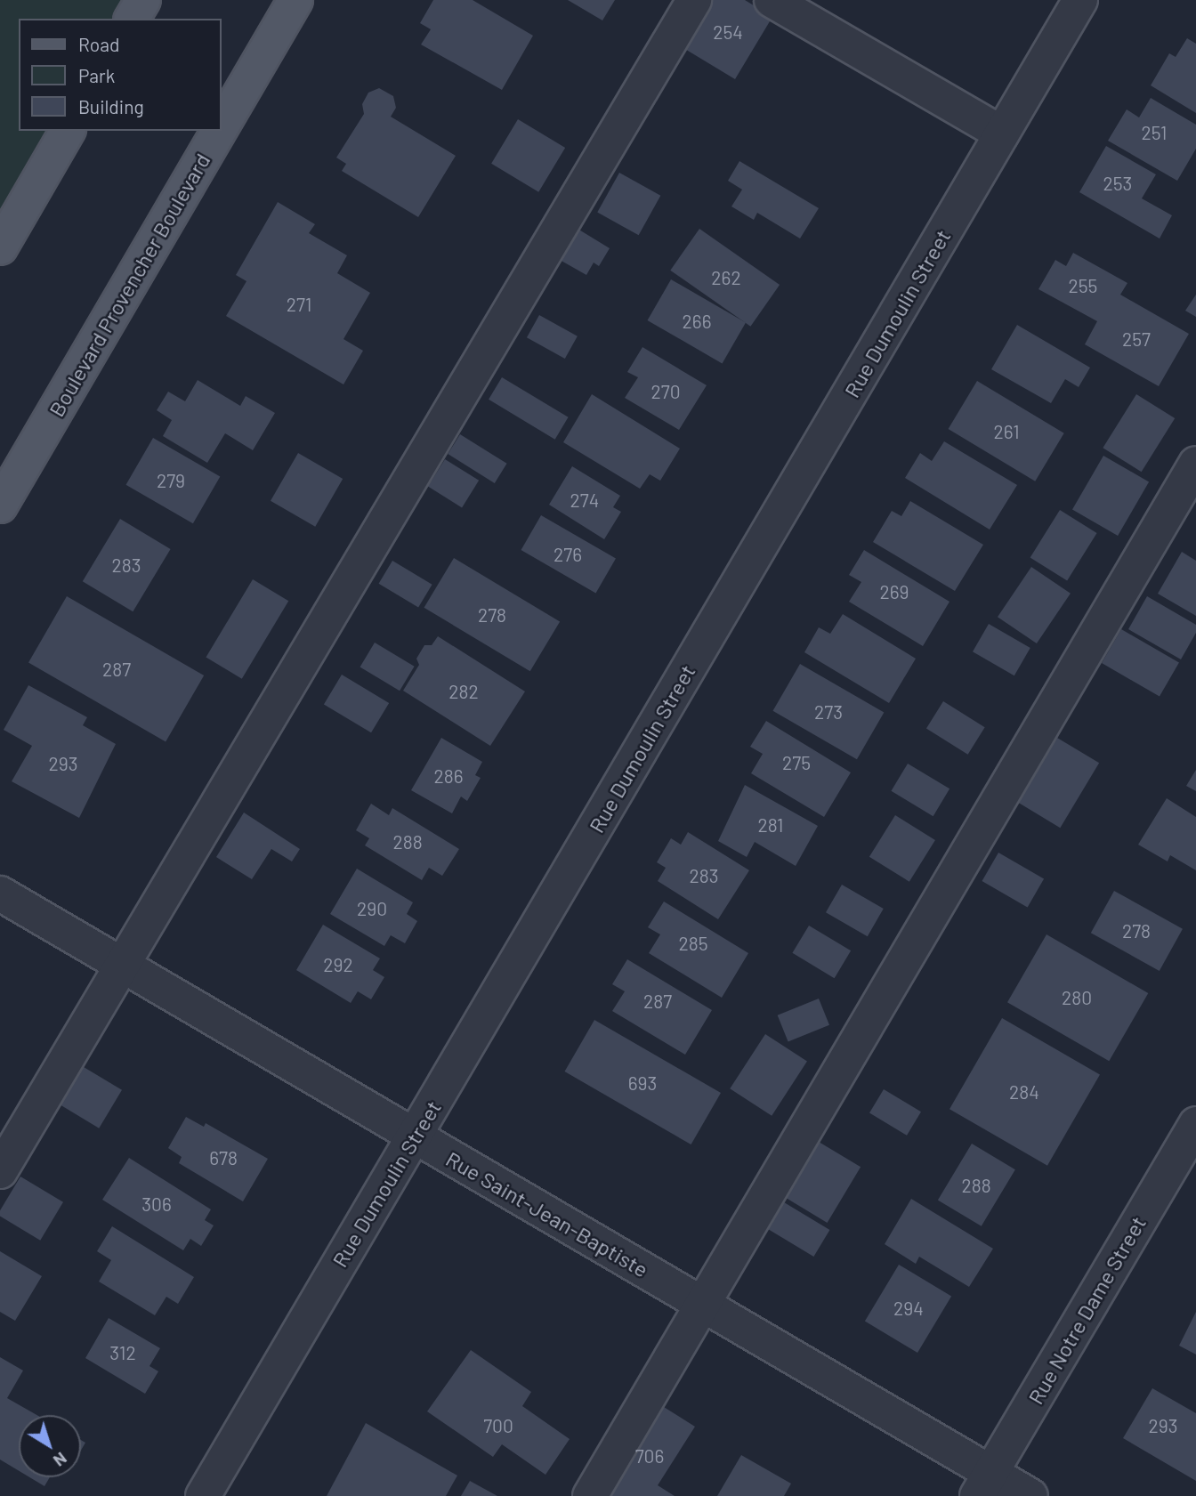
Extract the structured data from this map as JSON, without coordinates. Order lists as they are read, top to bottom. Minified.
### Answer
{"streets":{"main road":["Boulevard Provencher Boulevard"],"street":["Rue Dumoulin Street","Rue Saint-Jean-Baptiste","Rue Notre Dame Street"]},"crossings":[["Rue Dumoulin Street","Rue Saint-Jean-Baptiste"],["Rue Saint-Jean-Baptiste","Rue Notre Dame Street"]],"house_numbers":["254","251","253","262","255","271","266","257","270","261","279","274","276","283","269","278","287","282","273","275","293","286","281","288","283","290","278","285","292","280","287","693","284","678","288","306","294","312","700","293","706"],"legend":["Road","Park","Building"],"north":"bottom right"}
